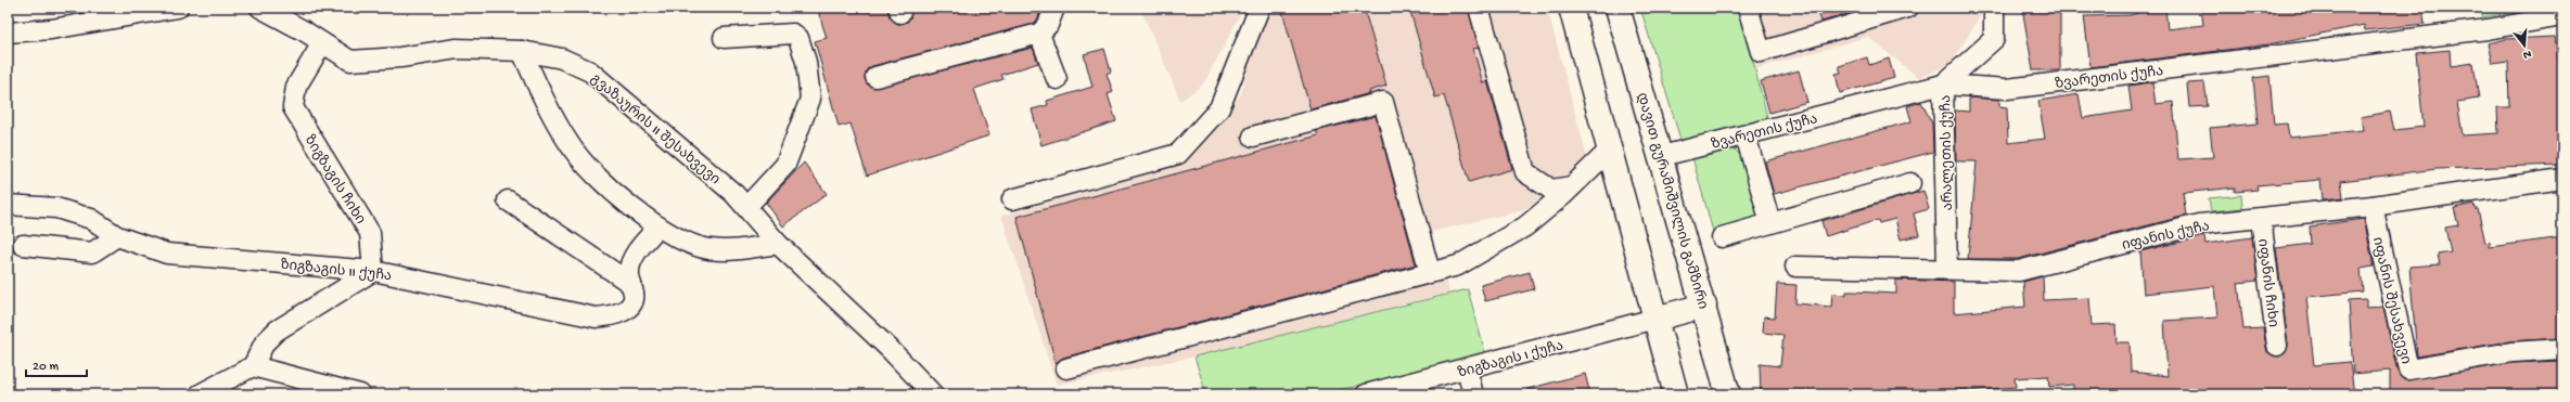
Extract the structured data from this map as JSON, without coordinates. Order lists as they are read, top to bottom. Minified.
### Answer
{"streets":{"main road":["დავით გურამიშვილის გამზირი"],"street":["ზვარეთის ქუჩა","გვაზაურის II შესახვევი","არალეთის ქუჩა","ზიგზაგის ჩიხი","იფანის ქუჩა","ზიგზაგის II ქუჩა","იფანის ჩიხი","იფანის შესახვევი","ზიგზაგის I ქუჩა"]},"crossings":[["ზვარეთის ქუჩა","არალეთის ქუჩა"],["ზვარეთის ქუჩა","დავით გურამიშვილის გამზირი"],["გვაზაურის II შესახვევი","ზიგზაგის ჩიხი"],["არალეთის ქუჩა","იფანის ქუჩა"],["ზიგზაგის ჩიხი","ზიგზაგის II ქუჩა"],["იფანის ქუჩა","იფანის ჩიხი"],["იფანის ქუჩა","იფანის შესახვევი"]],"scale_bar":"20 m","north":"bottom"}
